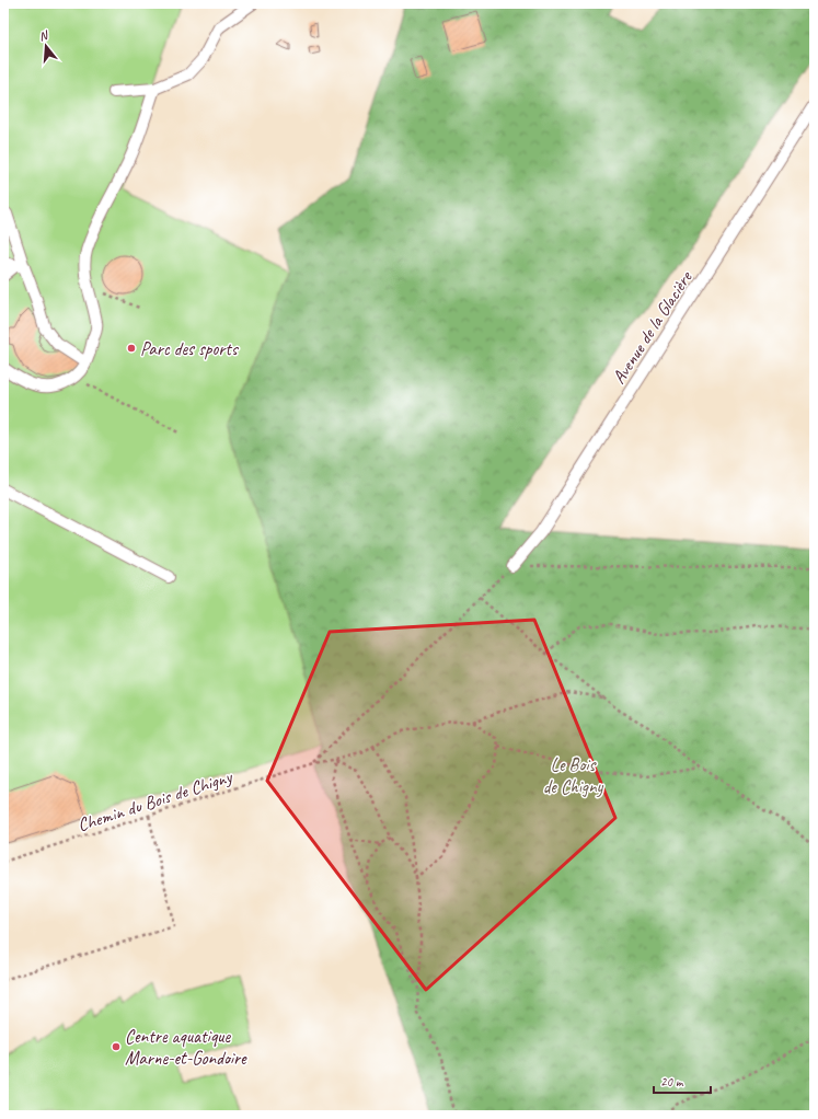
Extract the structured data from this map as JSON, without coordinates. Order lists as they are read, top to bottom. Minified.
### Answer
{"streets":{"lane":["Avenue de la Glacière"],"path":["Chemin du Bois de Chigny"]},"parks":["Le Bois de Chigny"],"places":["Parc des sports","Centre aquatique Marne-et-Gondoire"],"scale_bar":"20 m","north":"top"}
